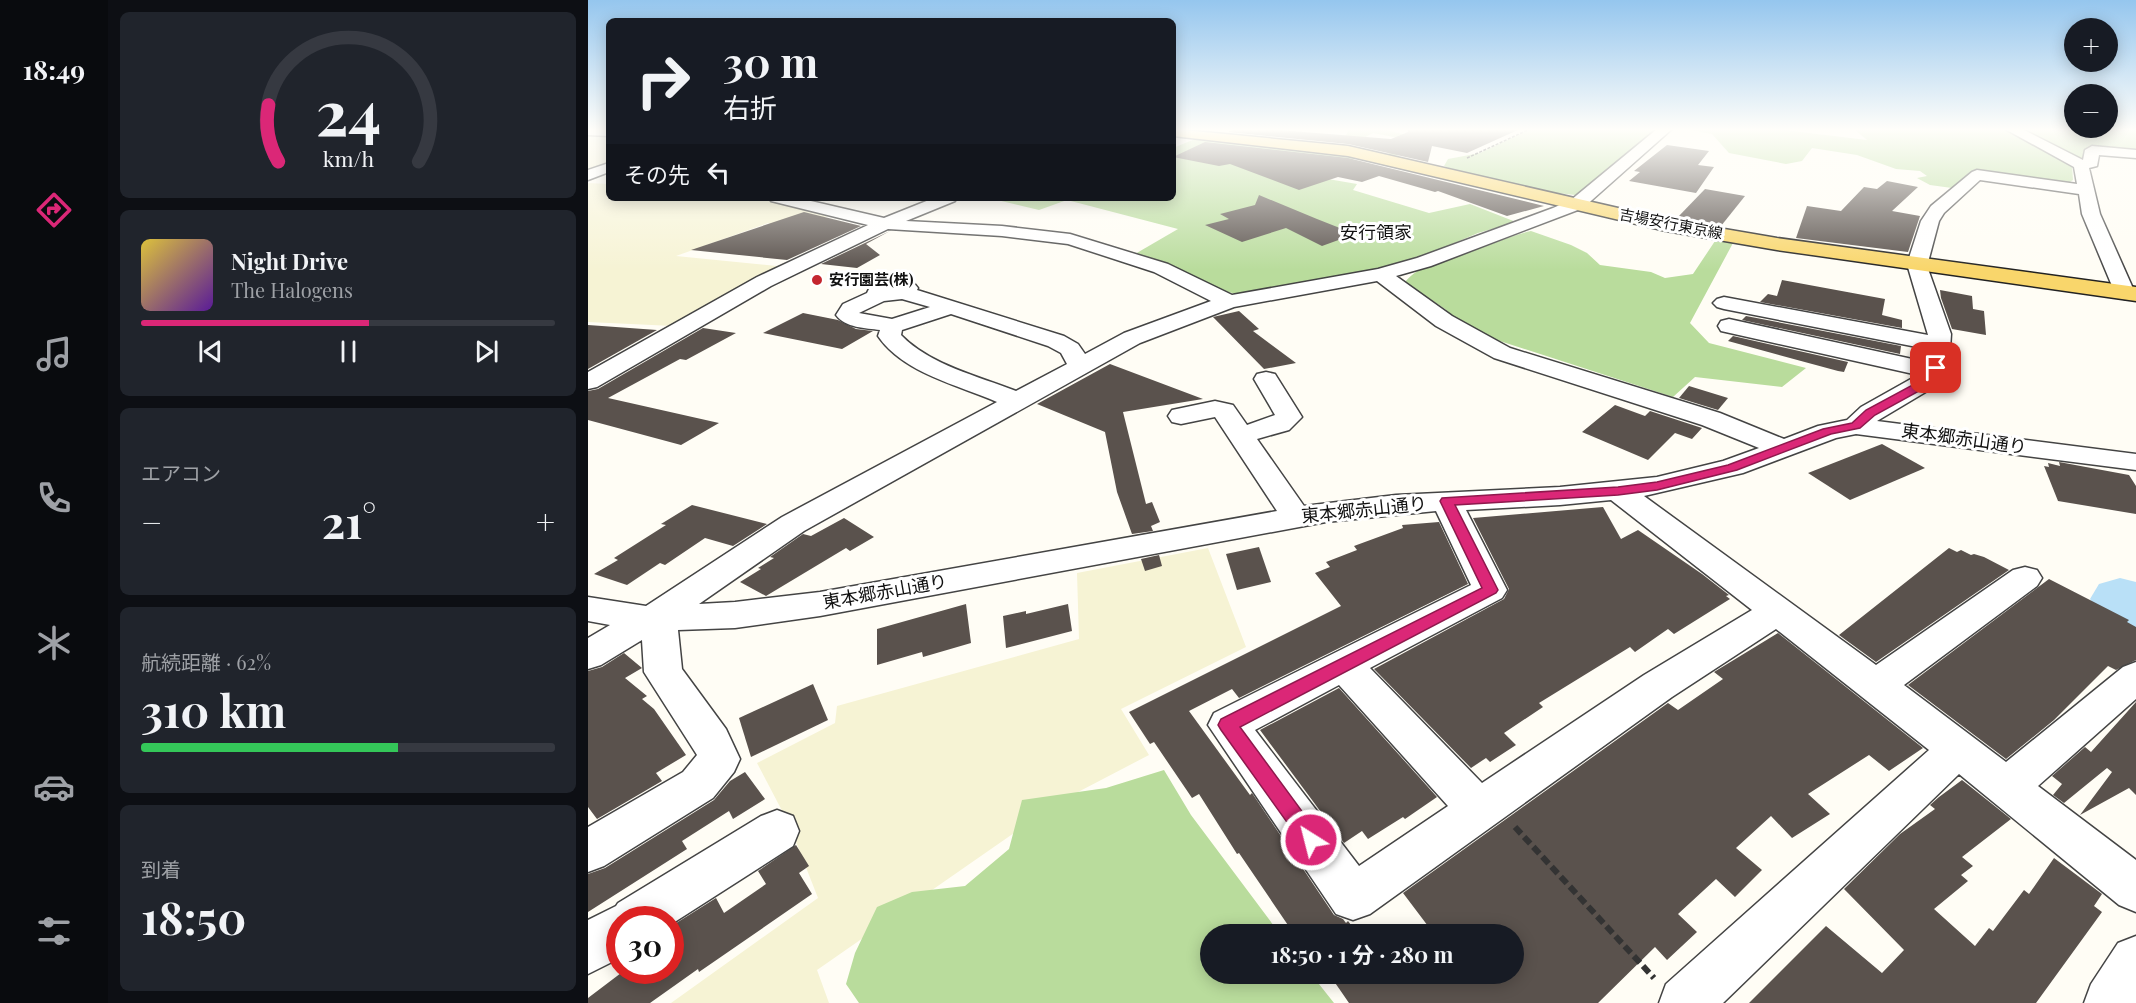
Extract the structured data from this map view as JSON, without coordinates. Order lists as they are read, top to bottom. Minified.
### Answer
{"streets":{"main road":["吉場安行東京線"],"street":["東本郷赤山通り"]},"districts":["安行領家"],"places":["安行園芸(株)"],"page":{"tabs":"18:49","map_buttons":["+","−"],"turn":["30 m","右折"],"then":"その先","song":["Night Drive","The Halogens"],"tile":["エアコン",["航続距離 · 62%","310 km"],["到着","18:50"]],"heat":["−","21°","+"],"limit":"30","trip":"18:50 · 1 分 · 280 m","gauge":["24","km/h"]}}
